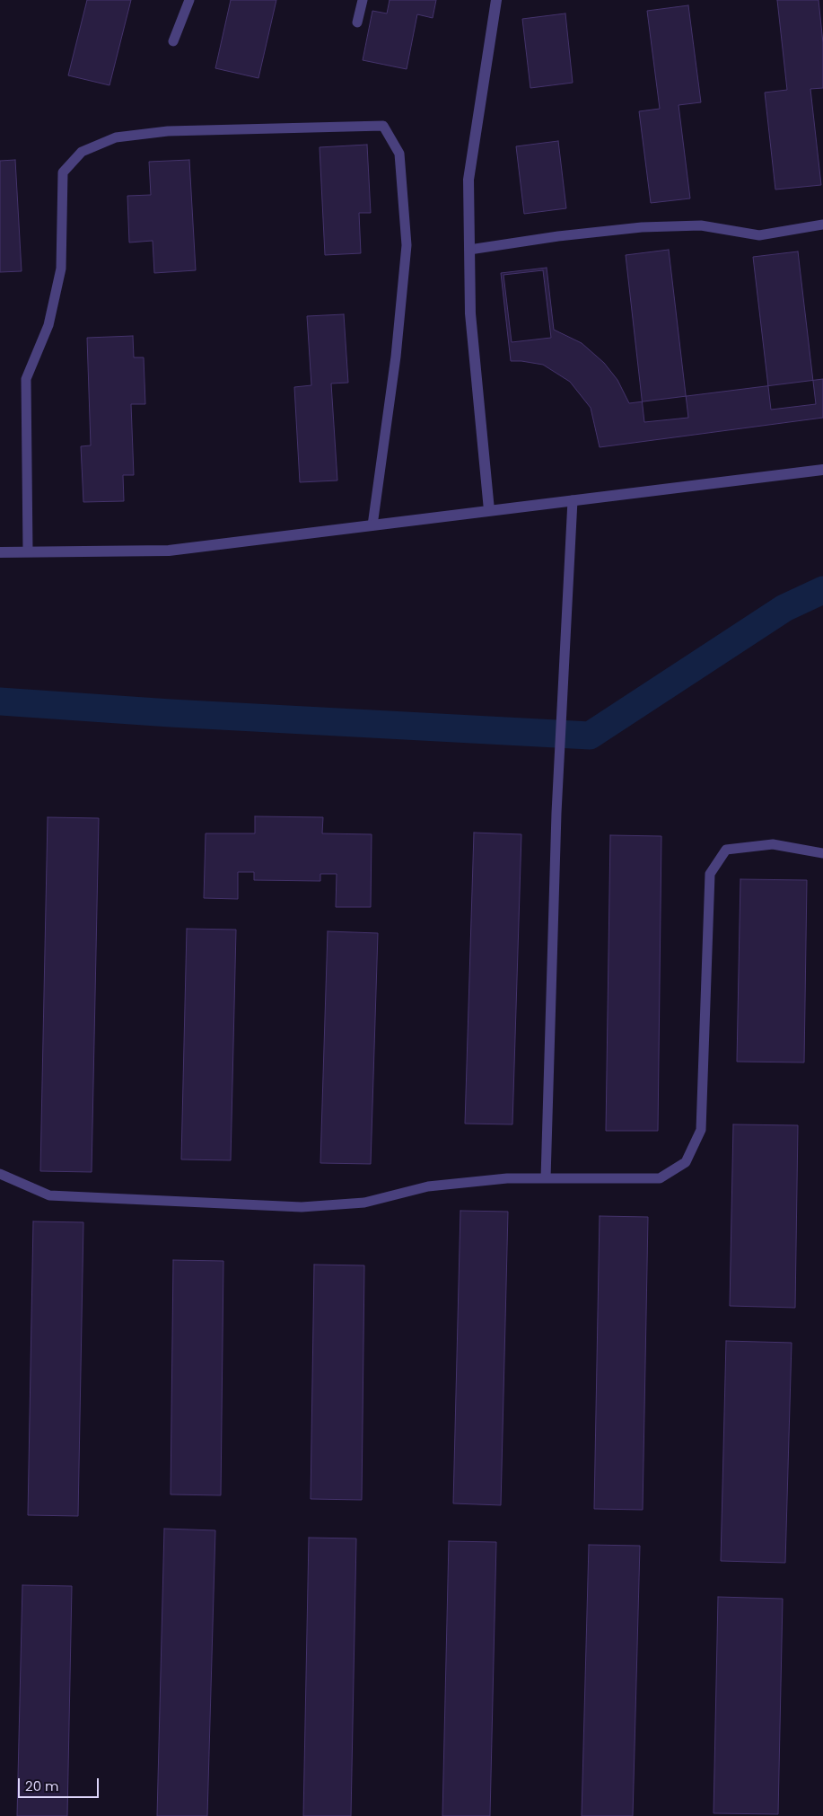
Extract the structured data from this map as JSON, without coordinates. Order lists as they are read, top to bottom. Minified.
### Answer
{"scale_bar":"20 m"}
